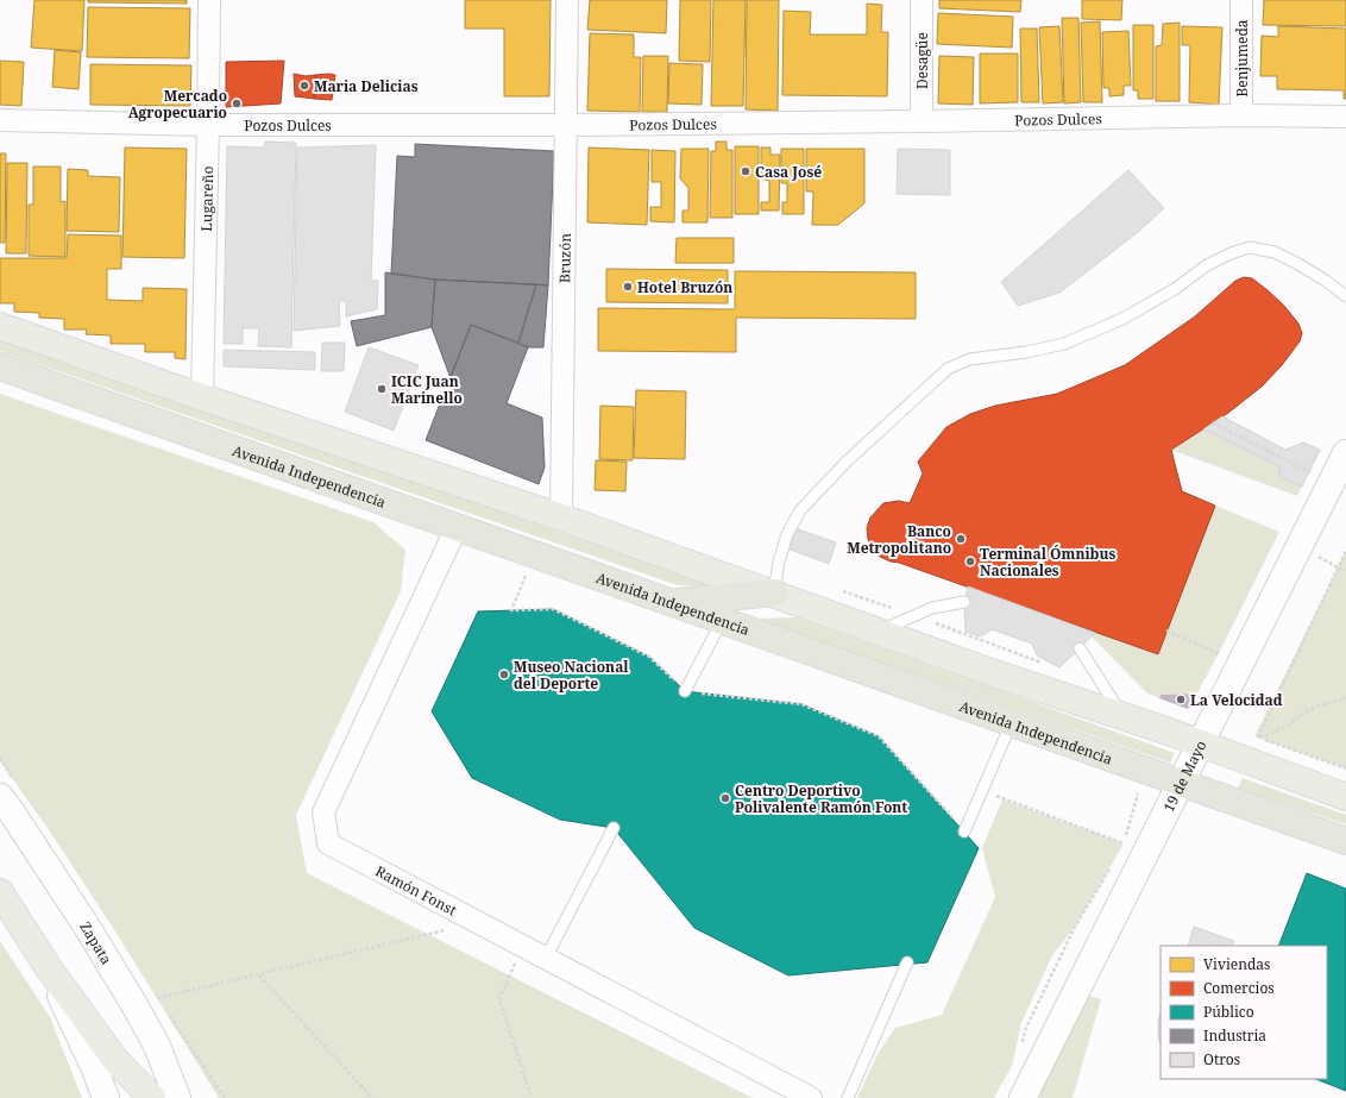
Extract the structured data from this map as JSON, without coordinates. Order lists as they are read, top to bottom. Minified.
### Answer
{"streets":{"highway":["Avenida Independencia"],"street":["Benjumeda","Desagüe","Pozos Dulces","Lugareño","Bruzón","19 de Mayo","Ramón Fonst","Zapata"]},"crossings":[["Benjumeda","Pozos Dulces"],["Desagüe","Pozos Dulces"],["Pozos Dulces","Lugareño"],["Pozos Dulces","Bruzón"],["Avenida Independencia","19 de Mayo"],["Avenida Independencia","Ramón Fonst"]],"places":["Maria Delicias","Mercado Agropecuario","Casa José","Hotel Bruzón","ICIC Juan Marinello","Banco Metropolitano","Terminal Ómnibus Nacionales","Museo Nacional del Deporte","La Velocidad","Centro Deportivo Polivalente Ramón Font"],"legend":["Viviendas","Comercios","Público","Industria","Otros"]}
